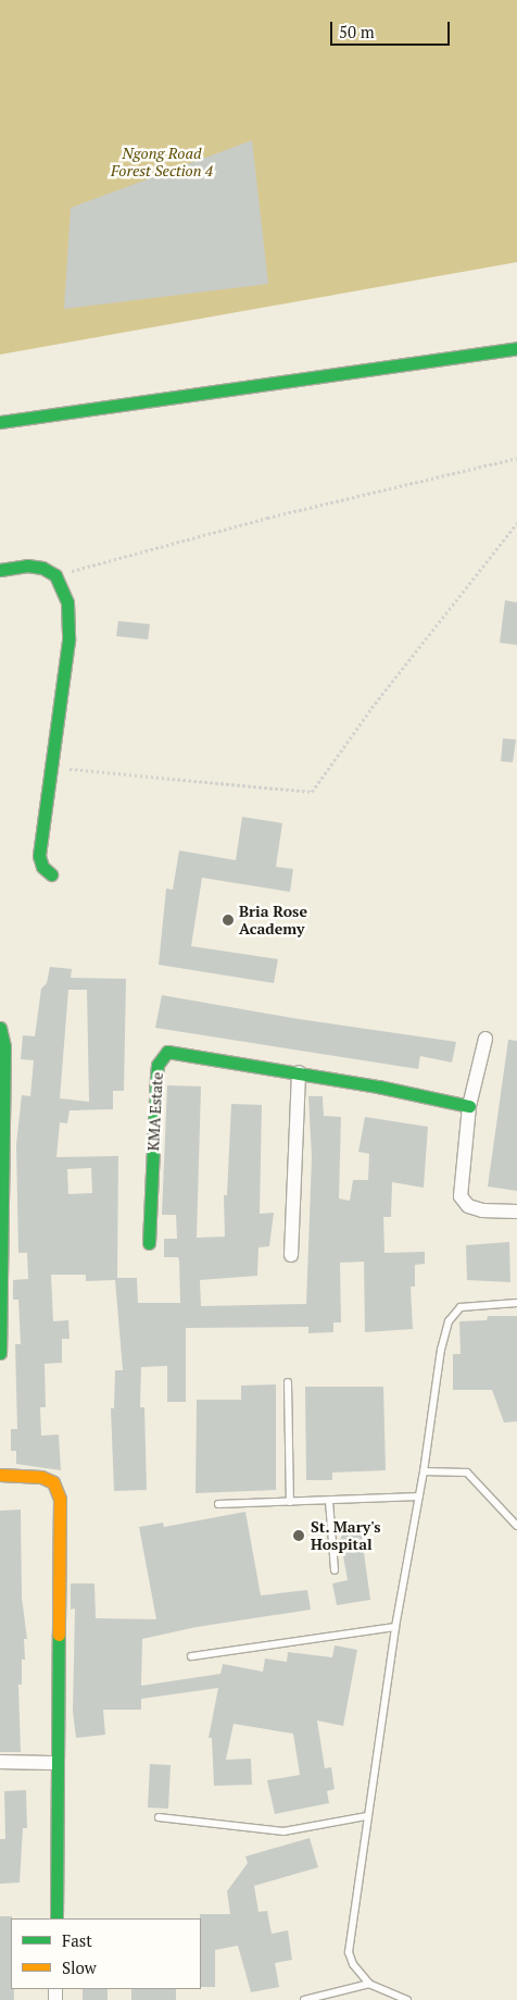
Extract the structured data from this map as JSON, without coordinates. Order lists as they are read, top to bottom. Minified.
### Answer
{"streets":{"street":["KMA Estate"]},"parks":["Ngong Road Forest Section 4"],"places":["Bria Rose Academy","St. Mary's Hospital"],"legend":["Fast","Slow"],"scale_bar":"50 m"}
